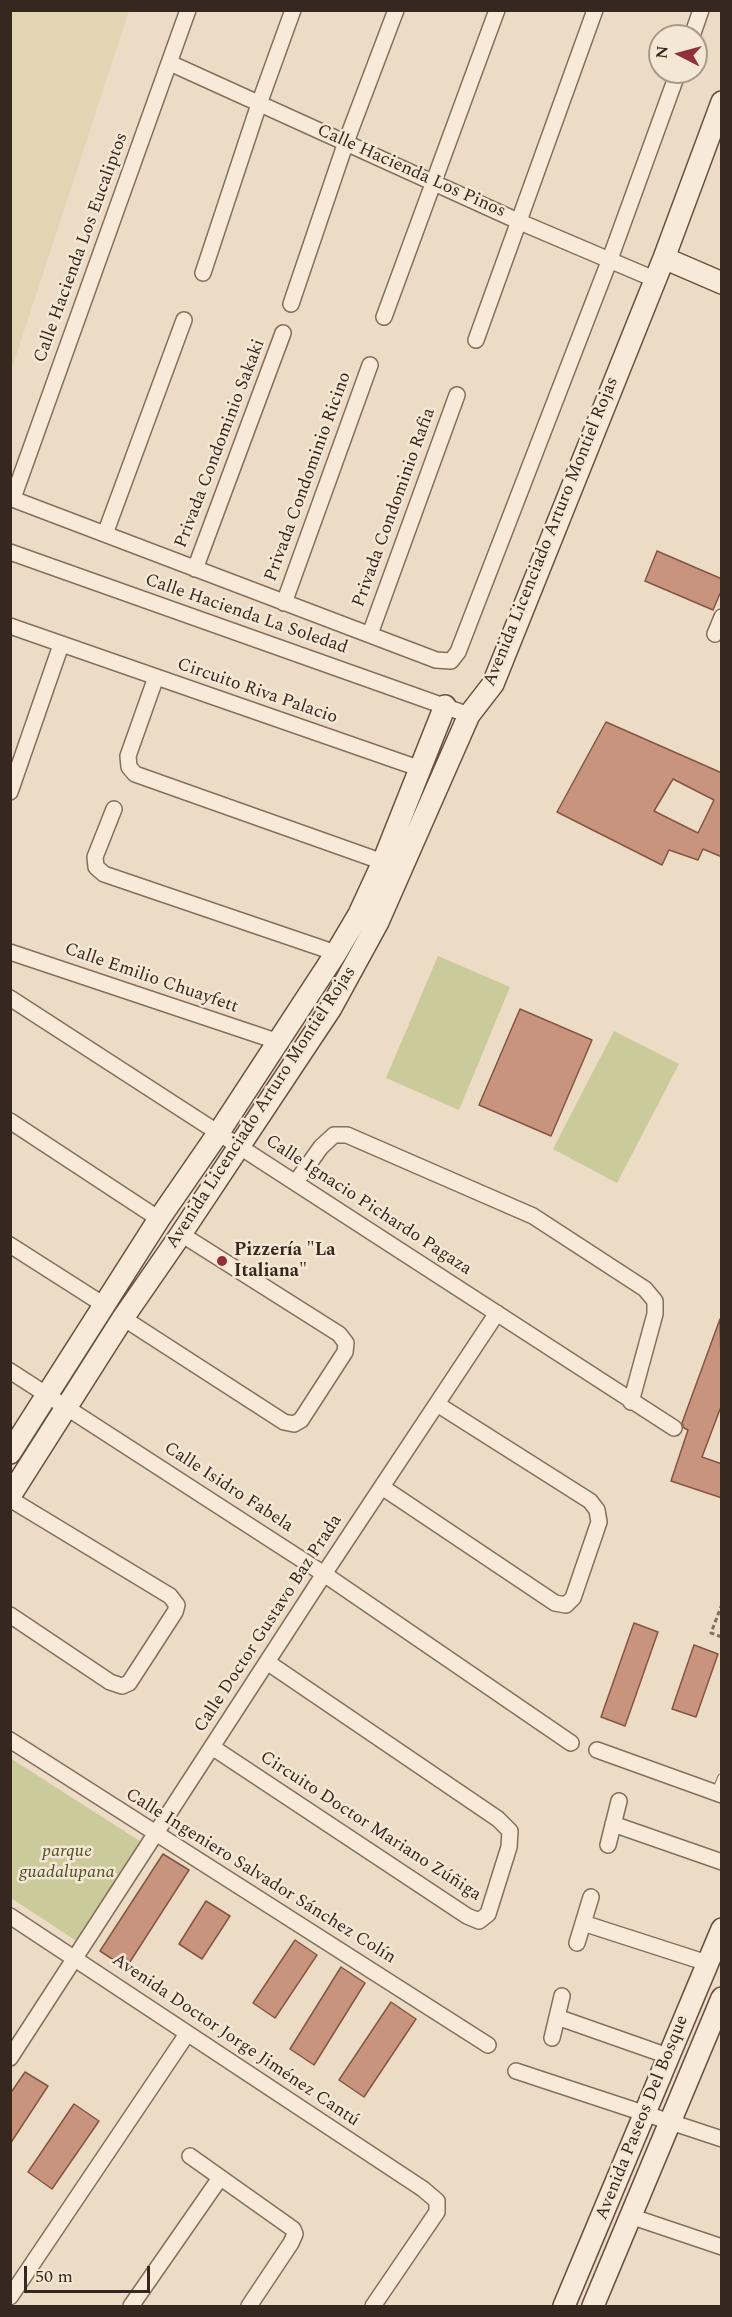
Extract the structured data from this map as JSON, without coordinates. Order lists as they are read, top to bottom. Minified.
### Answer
{"streets":{"main road":["Avenida Licenciado Arturo Montiel Rojas","Avenida Paseos Del Bosque"],"street":["Calle Hacienda Los Pinos","Calle Hacienda Los Eucaliptos","Privada Condominio Sakaki","Privada Condominio Ricino","Privada Condominio Rafia","Calle Hacienda La Soledad","Circuito Riva Palacio","Calle Emilio Chuayfett","Calle Ignacio Pichardo Pagaza","Calle Isidro Fabela","Calle Doctor Gustavo Baz Prada","Circuito Doctor Mariano Zúñiga","Calle Ingeniero Salvador Sánchez Colín","Avenida Doctor Jorge Jiménez Cantú"]},"crossings":[["Calle Hacienda Los Pinos","Calle Hacienda Los Eucaliptos"],["Calle Hacienda Los Pinos","Avenida Licenciado Arturo Montiel Rojas"],["Avenida Licenciado Arturo Montiel Rojas","Calle Hacienda La Soledad"],["Avenida Licenciado Arturo Montiel Rojas","Circuito Riva Palacio"],["Avenida Licenciado Arturo Montiel Rojas","Calle Emilio Chuayfett"],["Avenida Licenciado Arturo Montiel Rojas","Calle Ignacio Pichardo Pagaza"],["Avenida Licenciado Arturo Montiel Rojas","Calle Isidro Fabela"],["Calle Ignacio Pichardo Pagaza","Calle Doctor Gustavo Baz Prada"],["Calle Isidro Fabela","Calle Doctor Gustavo Baz Prada"],["Calle Doctor Gustavo Baz Prada","Circuito Doctor Mariano Zúñiga"],["Calle Doctor Gustavo Baz Prada","Calle Ingeniero Salvador Sánchez Colín"],["Calle Doctor Gustavo Baz Prada","Avenida Doctor Jorge Jiménez Cantú"]],"parks":["parque guadalupana"],"places":["Pizzería \"La Italiana\""],"scale_bar":"50 m","north":"left"}
